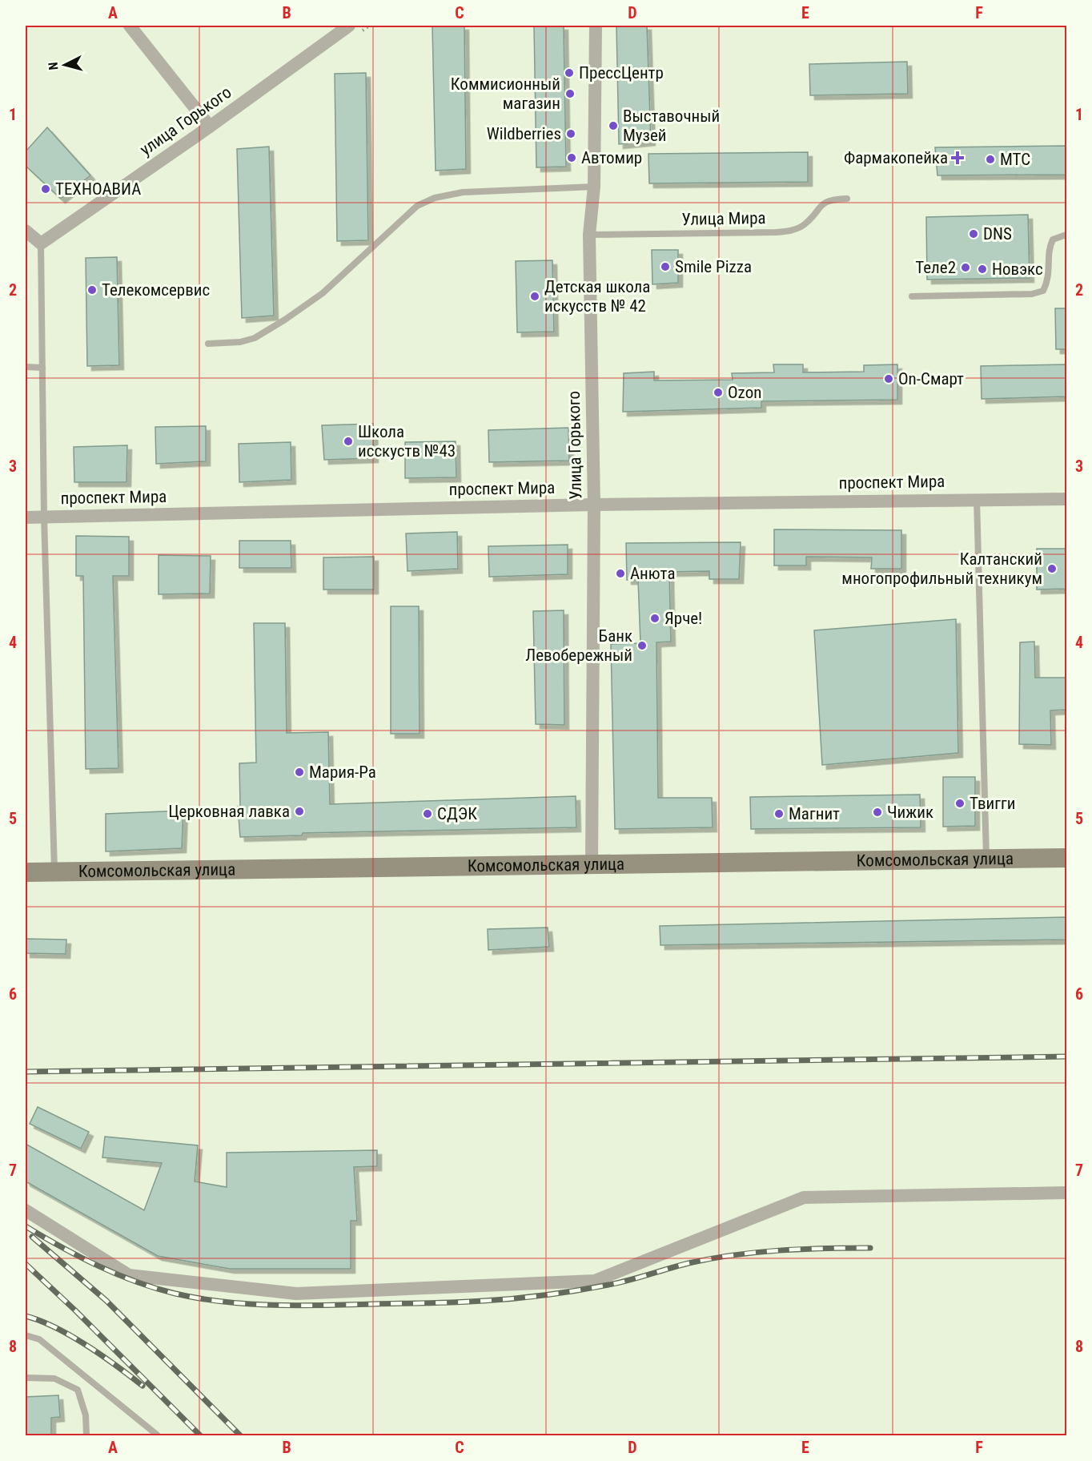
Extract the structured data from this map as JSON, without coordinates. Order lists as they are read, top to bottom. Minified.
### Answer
{"streets":{"street":["улица Горького","Улица Горького","проспект Мира","Комсомольская улица"],"lane":["Улица Мира"]},"crossings":[["Улица Мира","Улица Горького"],["Улица Горького","проспект Мира"],["Улица Горького","Комсомольская улица"]],"places":{"other":["ПрессЦентр","Коммисионный магазин","Выставочный Музей","Wildberries","Автомир","МТС","ТЕХНОАВИА","DNS","Smile Pizza","Теле2","Новэкс","Телекомсервис","Детская школа искусств № 42","On-Смарт","Ozon","Школа исскуств №43","Калтанский многопрофильный техникум","Анюта","Ярче!","Банк Левобережный","Мария-Ра","Твигги","Церковная лавка","Чижик","СДЭК","Магнит"],"health":["Фармакопейка"]},"north":"left","grid":{"columns":["A","B","C","D","E","F"],"rows":["1","2","3","4","5","6","7","8"]}}
